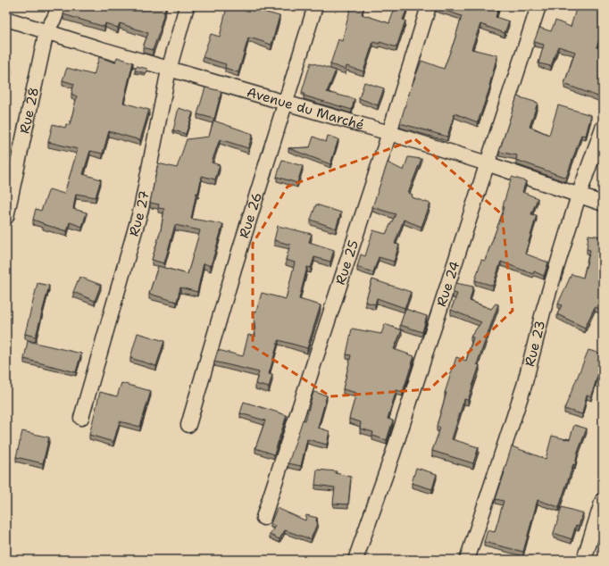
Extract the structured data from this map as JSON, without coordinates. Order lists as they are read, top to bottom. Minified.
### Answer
{"streets":{"street":["Avenue du Marché","Rue 28","Rue 27","Rue 26","Rue 25","Rue 24","Rue 23"]},"crossings":[["Avenue du Marché","Rue 28"],["Avenue du Marché","Rue 27"],["Avenue du Marché","Rue 26"],["Avenue du Marché","Rue 25"],["Avenue du Marché","Rue 24"],["Avenue du Marché","Rue 23"]]}
